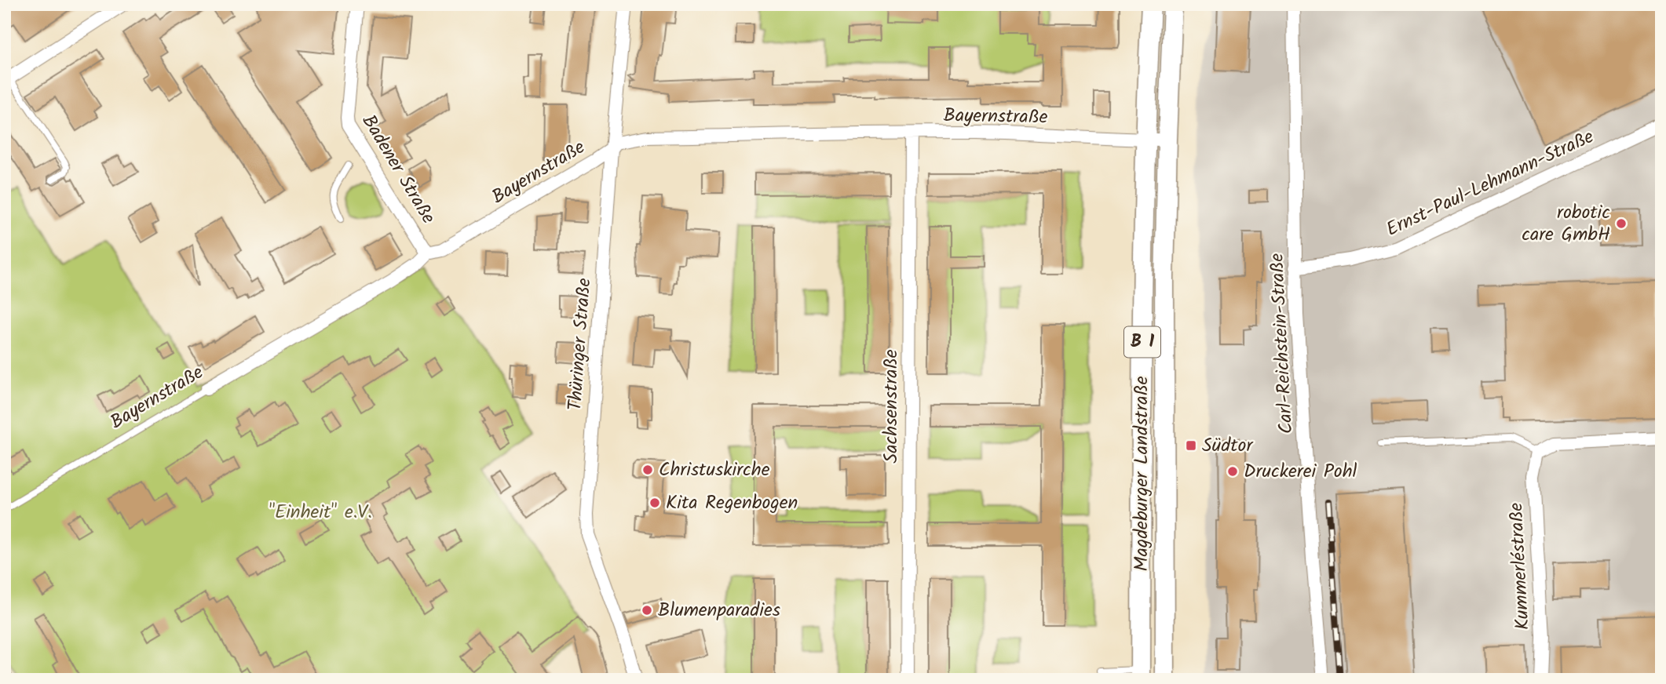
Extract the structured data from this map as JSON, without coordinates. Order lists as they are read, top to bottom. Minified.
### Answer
{"streets":{"main road":["B 1","Magdeburger Landstraße"],"street":["Bayernstraße","Badener Straße","Ernst-Paul-Lehmann-Straße","Carl-Reichstein-Straße","Thüringer Straße","Sachsenstraße","Kummerléstraße"]},"crossings":[["Bayernstraße","Badener Straße"],["Bayernstraße","Thüringer Straße"],["Bayernstraße","Sachsenstraße"],["Bayernstraße","Magdeburger Landstraße"],["Ernst-Paul-Lehmann-Straße","Carl-Reichstein-Straße"]],"parks":["\"Einheit\" e.V."],"places":{"other":["robotic care GmbH","Christuskirche","Druckerei Pohl","Kita Regenbogen","Blumenparadies"],"transit":["Südtor"]}}
